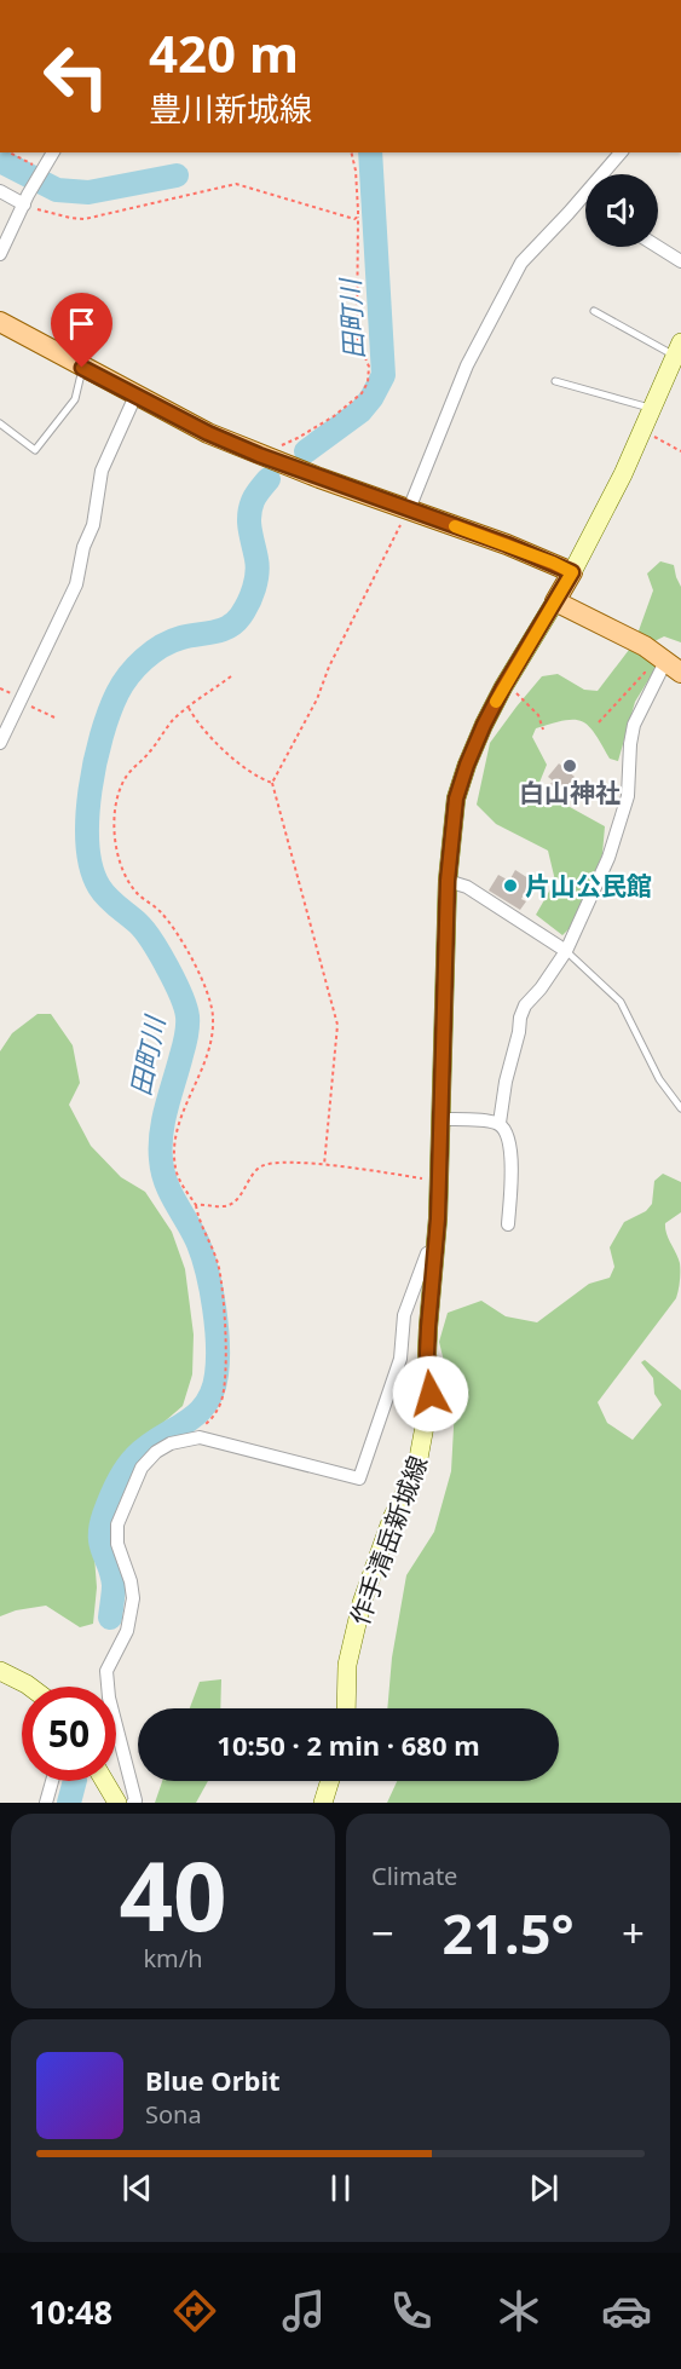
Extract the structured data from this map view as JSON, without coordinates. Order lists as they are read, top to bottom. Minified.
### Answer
{"streets":{"main road":["作手清岳新城線"]},"water":["田町川"],"places":["白山神社","片山公民館"],"page":{"turn":["420 m","豊川新城線"],"limit":"50","trip":"10:50 · 2 min · 680 m","tile":[["40","km/h"],"Climate"],"heat":["−","21.5°","+"],"song":["Blue Orbit","Sona"],"tabs":"10:48"}}
